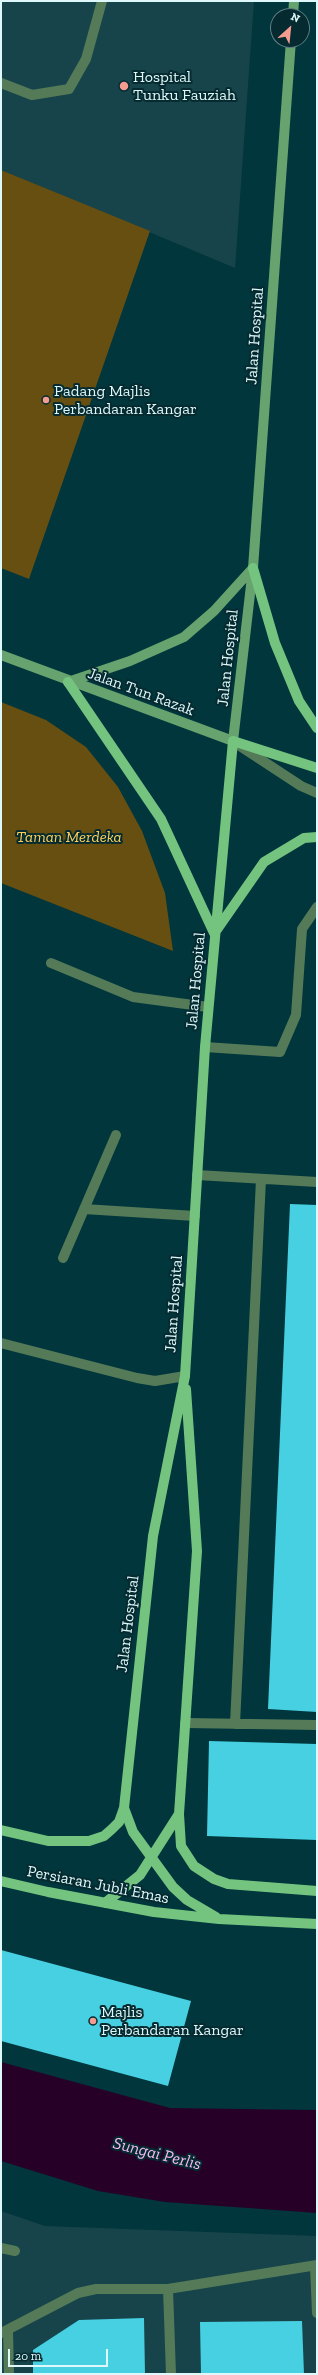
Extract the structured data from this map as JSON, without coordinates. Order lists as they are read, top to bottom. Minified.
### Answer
{"streets":{"main road":["Jalan Hospital","Jalan Tun Razak","Persiaran Jubli Emas"]},"crossings":[["Jalan Hospital","Jalan Tun Razak"]],"water":["Sungai Perlis"],"parks":["Taman Merdeka"],"places":["Hospital Tunku Fauziah","Padang Majlis Perbandaran Kangar","Majlis Perbandaran Kangar"],"scale_bar":"20 m","north":"top right"}
